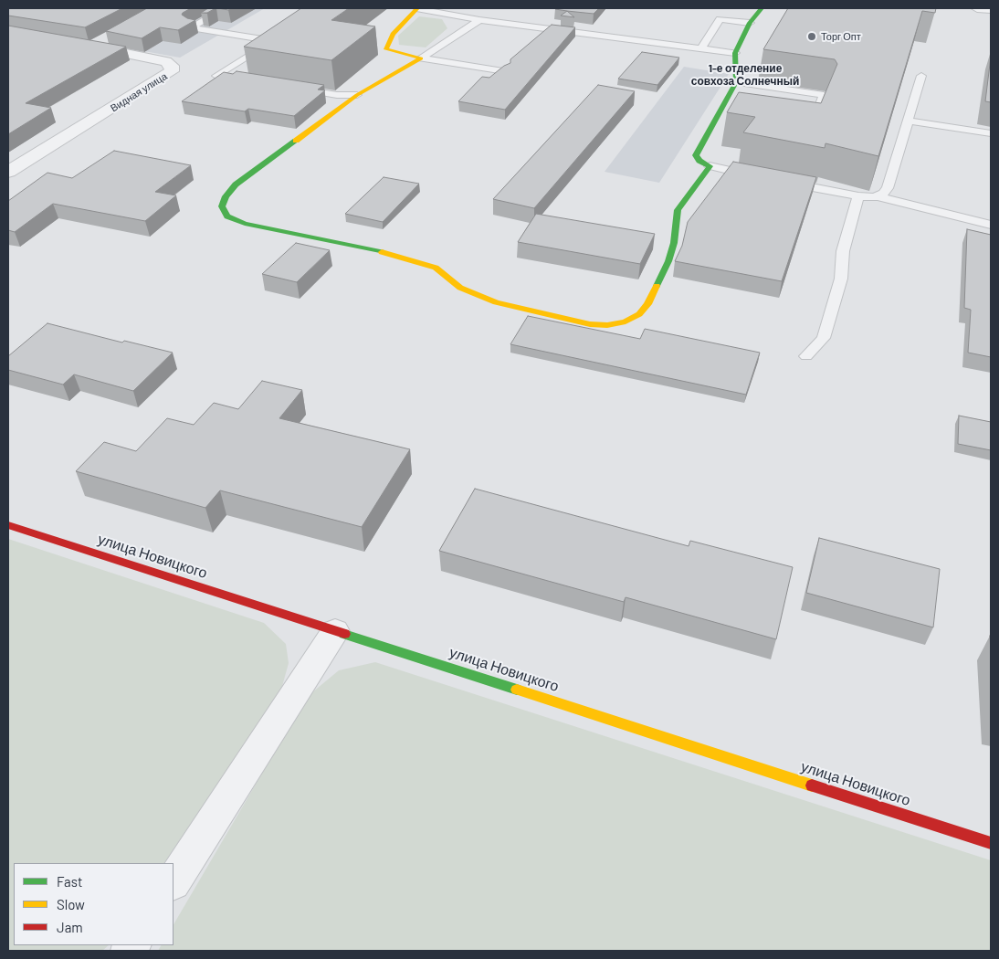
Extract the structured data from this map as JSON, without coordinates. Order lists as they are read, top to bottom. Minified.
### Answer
{"streets":{"street":["Видная улица","улица Новицкого"]},"districts":["1-е отделение совхоза Солнечный"],"places":["Торг Опт"],"legend":["Fast","Slow","Jam"]}
